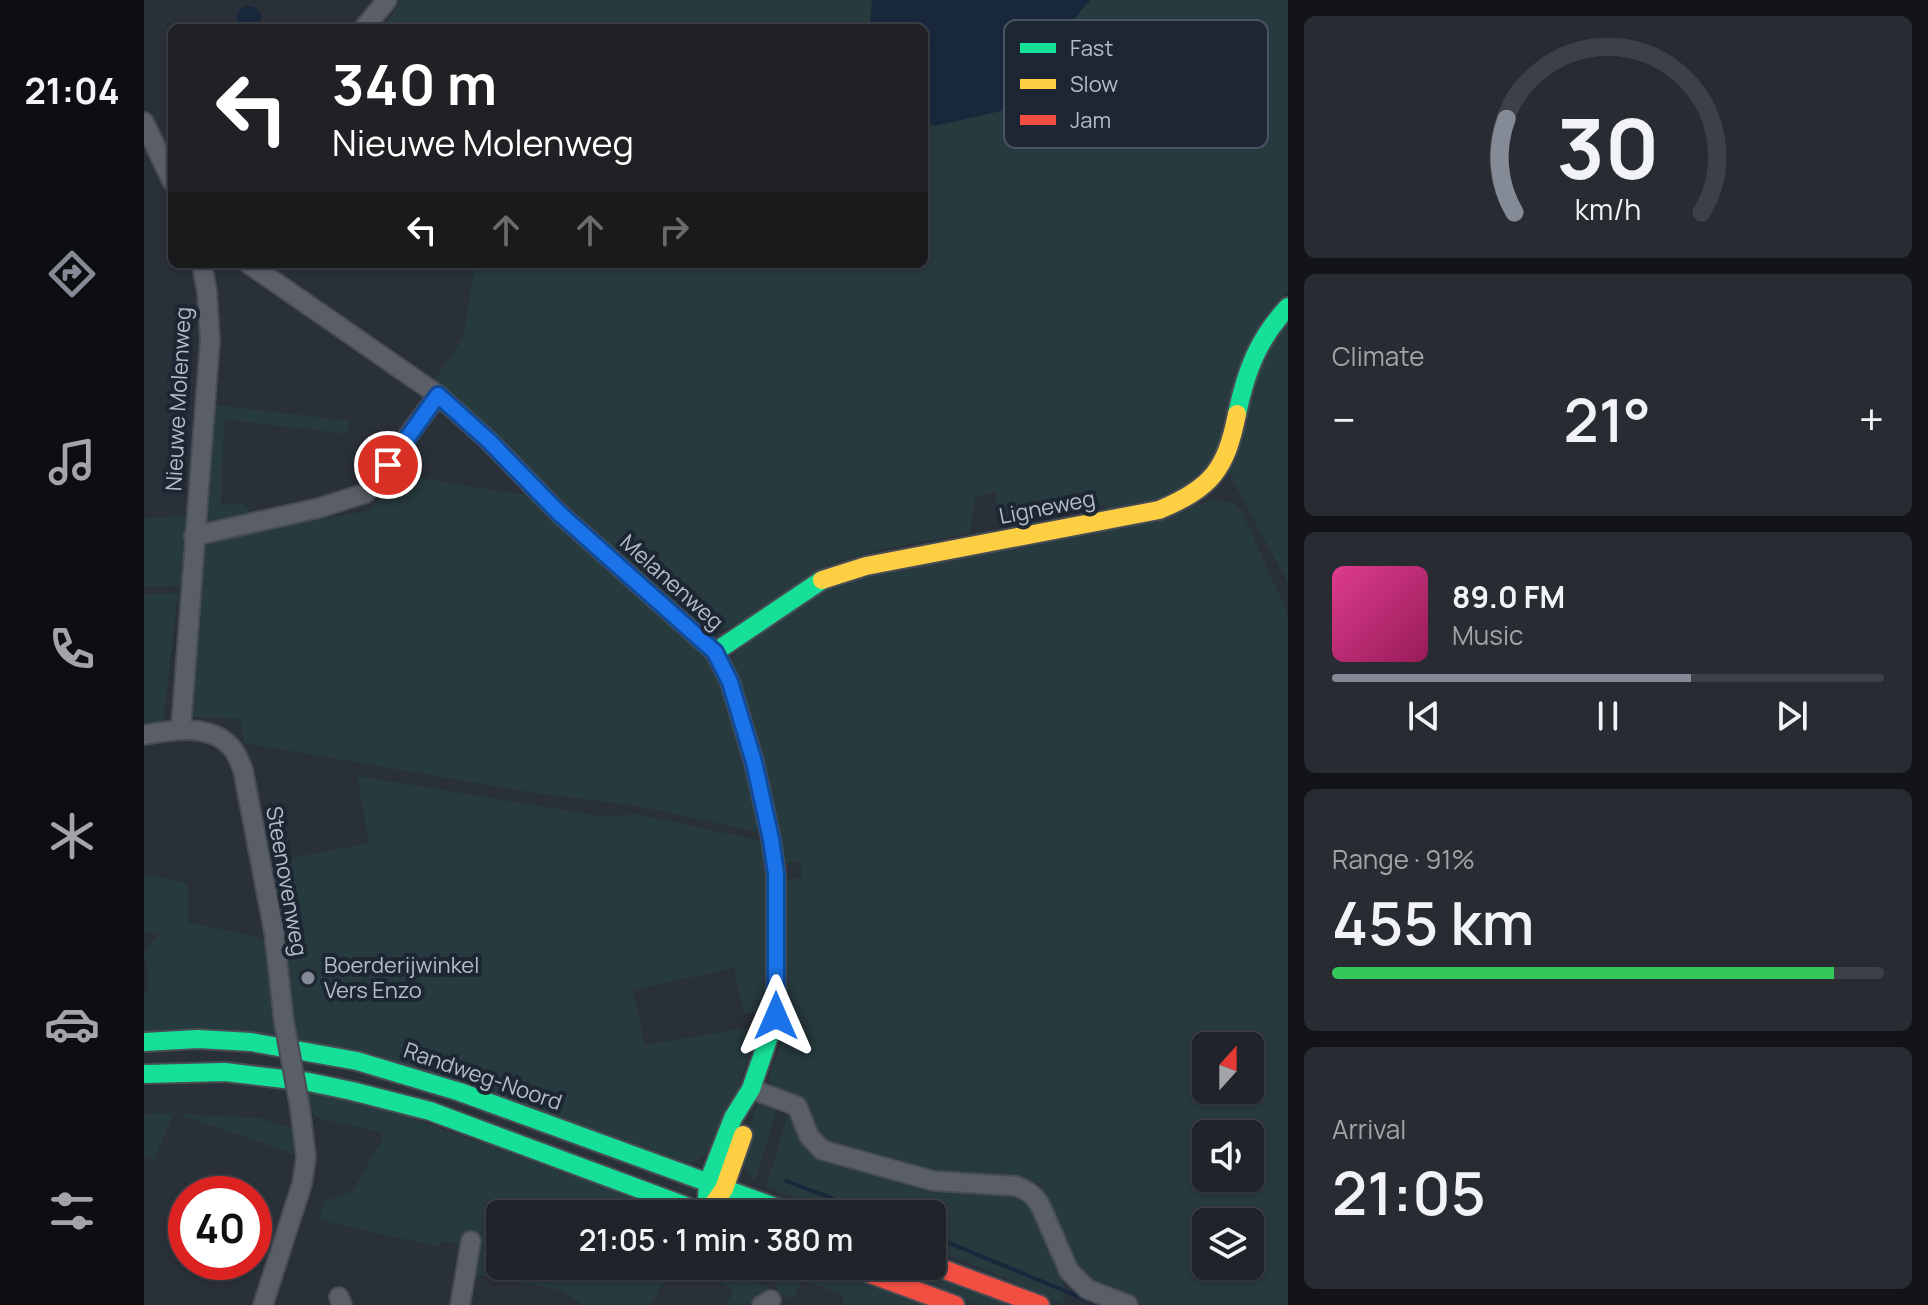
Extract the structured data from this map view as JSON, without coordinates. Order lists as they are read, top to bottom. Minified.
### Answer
{"streets":{"main road":["Ligneweg","Melanenweg","Randweg-Noord"],"street":["Nieuwe Molenweg","Steenovenweg"]},"crossings":[["Nieuwe Molenweg","Steenovenweg"],["Ligneweg","Melanenweg"],["Melanenweg","Randweg-Noord"]],"places":["Boerderijwinkel Vers Enzo"],"legend":["Fast","Slow","Jam"],"north":"top","page":{"tabs":"21:04","turn":["340 m","Nieuwe Molenweg"],"tile":["Climate",["Range · 91%","455 km"],["Arrival","21:05"]],"heat":["−","21°","+"],"song":["89.0 FM","Music"],"limit":"40","trip":"21:05 · 1 min · 380 m","gauge":["30","km/h"]}}
